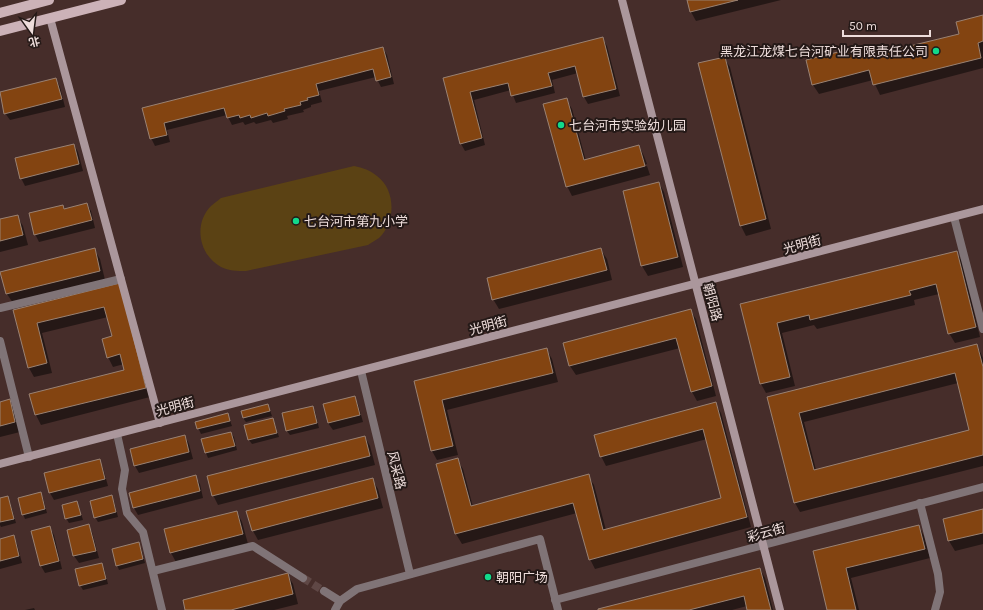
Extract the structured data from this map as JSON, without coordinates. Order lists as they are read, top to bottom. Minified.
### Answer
{"streets":{"street":["光明街","朝阳路","风采路","彩云街"]},"crossings":[["光明街","朝阳路"],["光明街","风采路"],["朝阳路","彩云街"]],"places":["黑龙江龙煤七台河矿业有限责任公司","七台河市实验幼儿园","七台河市第九小学","朝阳广场"],"scale_bar":"50 m","north":"bottom"}
